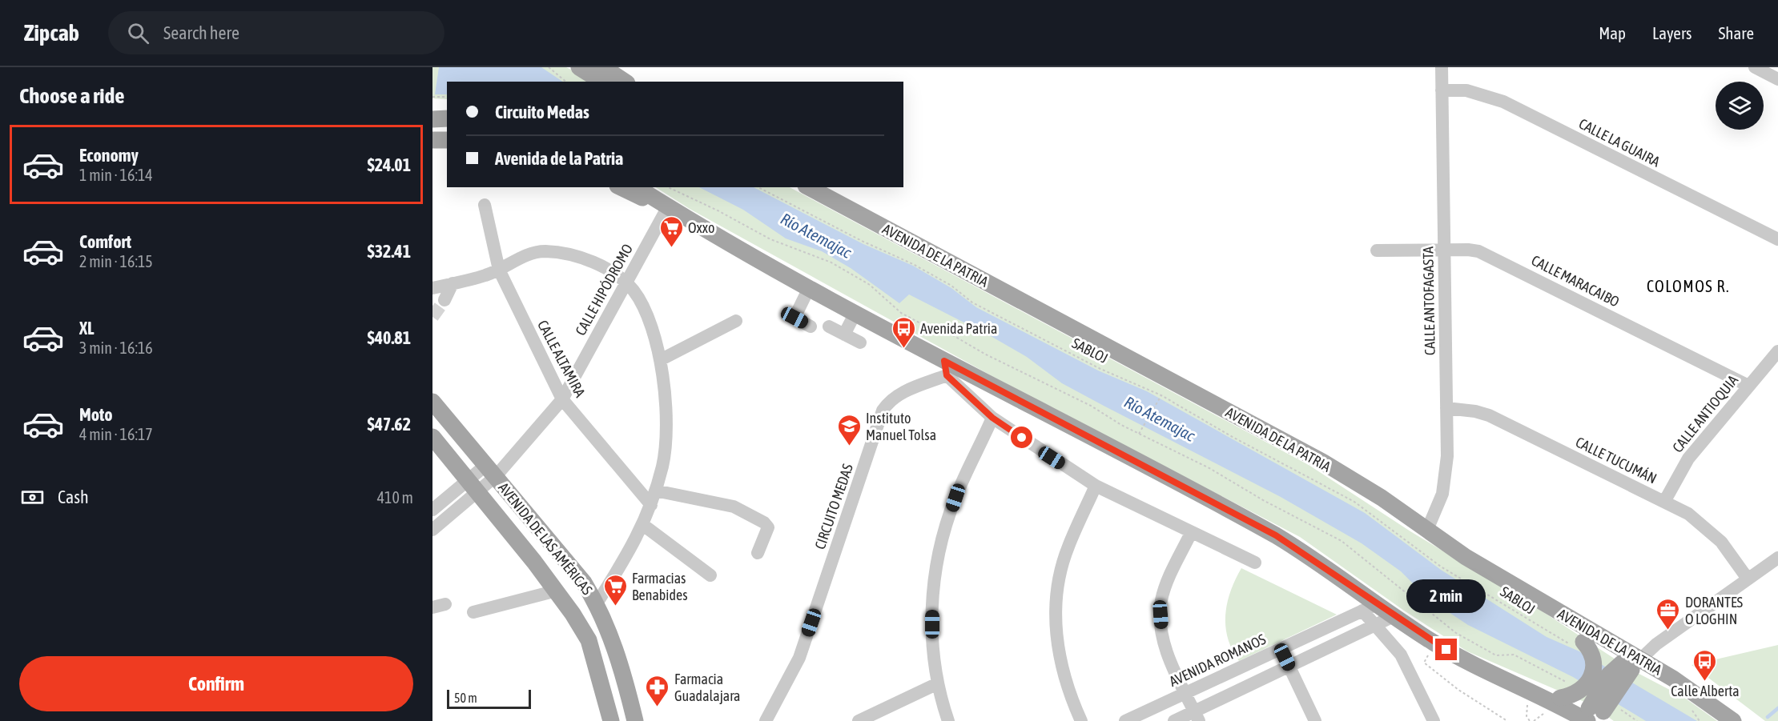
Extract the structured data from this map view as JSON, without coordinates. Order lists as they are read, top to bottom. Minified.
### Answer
{"streets":{"main road":["AVENIDA DE LA PATRIA","AVENIDA DE LAS AMÉRICAS"],"street":["CALLE LA GUAIRA","CALLE MARACAIBO","CALLE HIPÓDROMO","CALLE ANTOFAGASTA","CALLE ALTAMIRA","CALLE ANTIOQUIA","CALLE TUCUMÁN","CIRCUITO MEDAS","AVENIDA ROMANOS"],"path":["SABLOJ"]},"crossings":[["CALLE LA GUAIRA","CALLE ANTOFAGASTA"],["AVENIDA DE LA PATRIA","CALLE ANTOFAGASTA"],["CALLE MARACAIBO","CALLE ANTOFAGASTA"],["CALLE MARACAIBO","CALLE ANTIOQUIA"],["CALLE HIPÓDROMO","CALLE ALTAMIRA"],["CALLE HIPÓDROMO","AVENIDA DE LAS AMÉRICAS"],["CALLE ANTOFAGASTA","CALLE TUCUMÁN"],["CALLE ANTIOQUIA","CALLE TUCUMÁN"]],"districts":["COLOMOS R."],"water":["Río Atemajac"],"places":{"supermarket":["Oxxo","Farmacias Benabides"],"bus stop":["Avenida Patria","Calle Alberta"],"school or university":["Instituto Manuel Tolsa"],"office":["DORANTES O LOGHIN"],"pharmacy":["Farmacia Guadalajara"]},"scale_bar":"50 m","page":{"header":"Zipcab","search":"Search here","nav":["Map","Layers","Share"],"heading":"Choose a ride","banner":["Circuito Medas","Avenida de la Patria"],"list":[{"name":"Economy","note":"1 min · 16:14","value":"$24.01"},{"name":"Comfort","note":"2 min · 16:15","value":"$32.41"},{"name":"XL","note":"3 min · 16:16","value":"$40.81"},{"name":"Moto","note":"4 min · 16:17","value":"$47.62"}],"pay":["Cash","410 m"],"bubble":"2 min","buttons":"Confirm","scale":"50 m"}}
